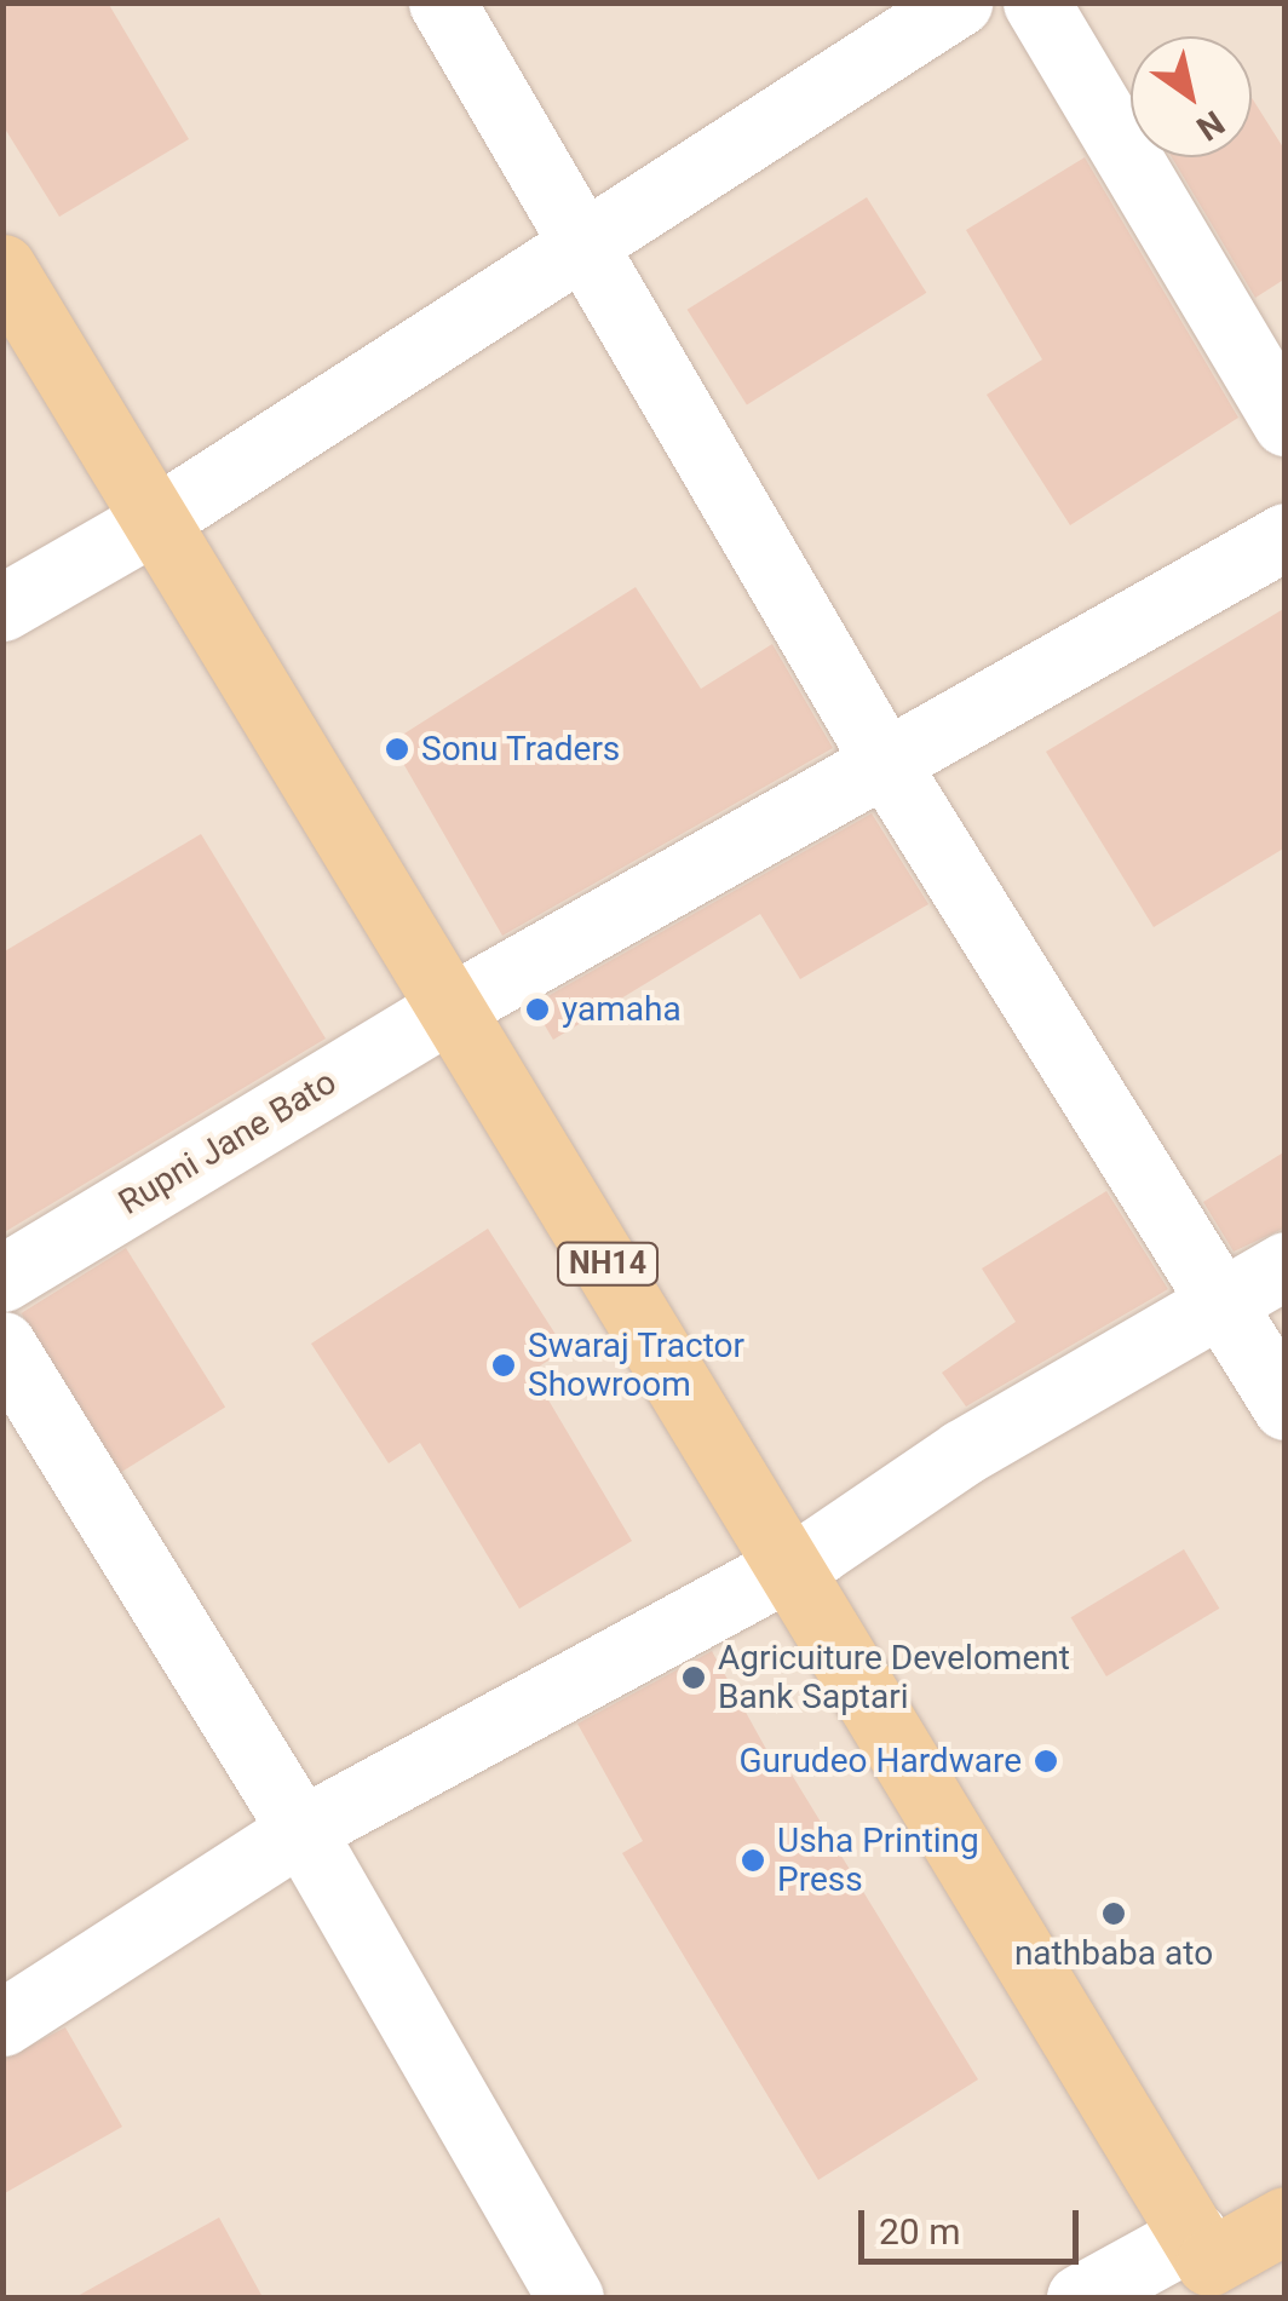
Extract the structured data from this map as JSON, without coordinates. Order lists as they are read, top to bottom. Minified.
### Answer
{"streets":{"main road":["NH14"],"street":["Rupni Jane Bato"]},"crossings":[["Rupni Jane Bato","NH14"]],"places":["Sonu Traders","yamaha","Swaraj Tractor Showroom","Agricuiture Develoment Bank Saptari","Gurudeo Hardware","Usha Printing Press","nathbaba ato"],"scale_bar":"20 m","north":"bottom right"}
